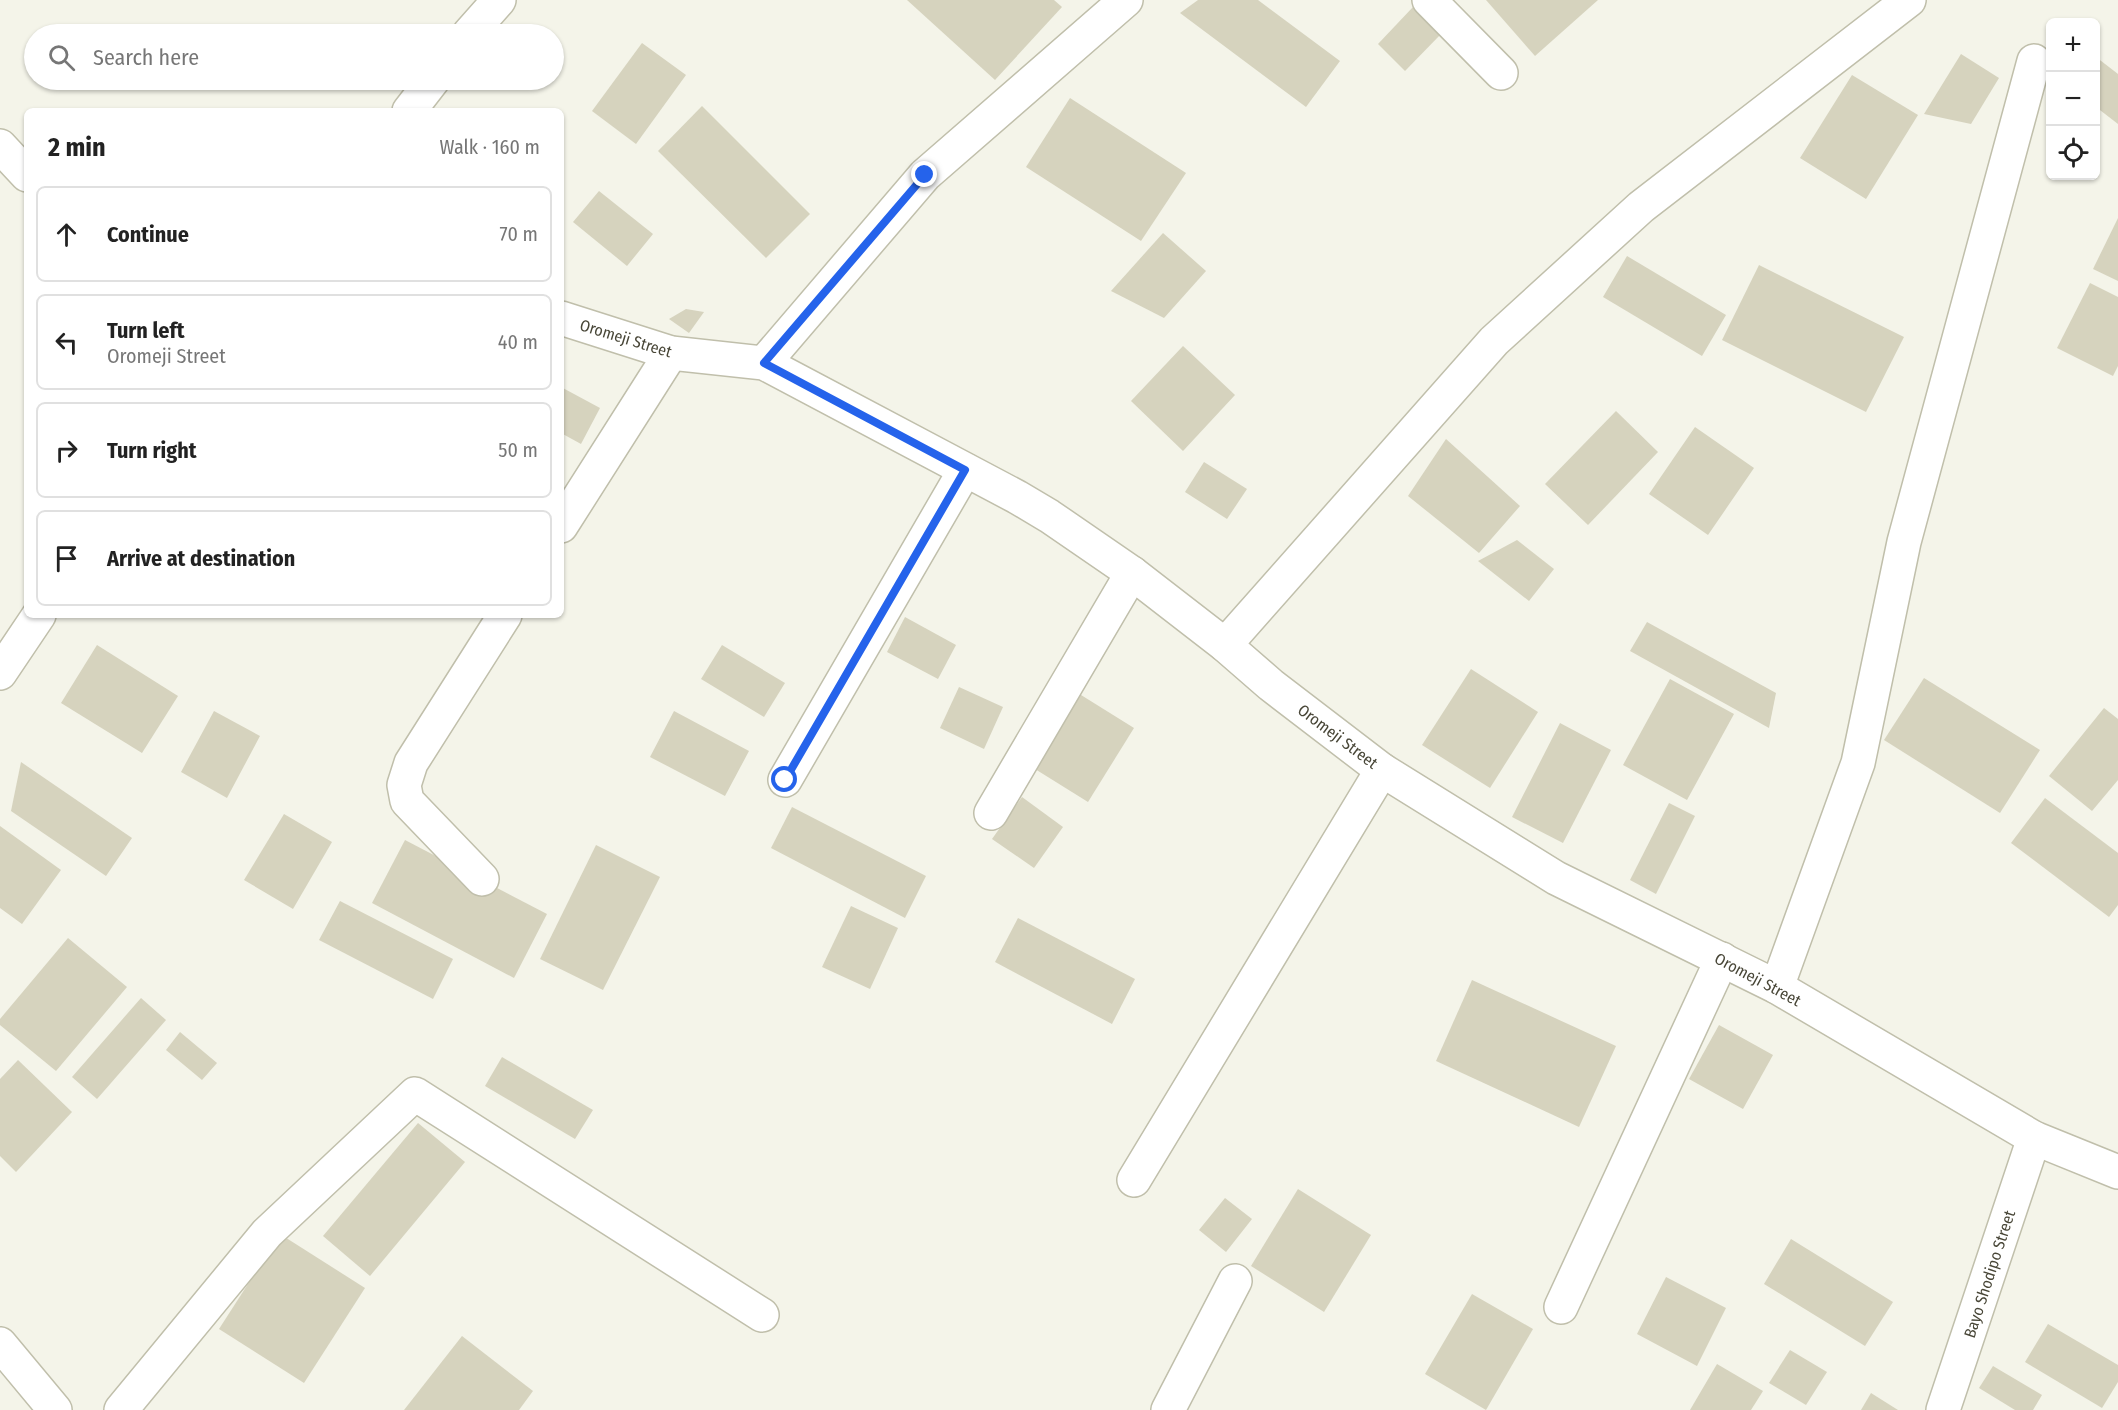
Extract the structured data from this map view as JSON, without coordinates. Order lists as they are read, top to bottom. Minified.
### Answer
{"streets":{"street":["Oromeji Street","Bayo Shodipo Street"]},"crossings":[["Oromeji Street","Bayo Shodipo Street"]],"page":{"map_buttons":["+","−"],"search":"Search here","heading":["2 min","Walk · 160 m"],"list":[["Continue","70 m"],["Turn left","Oromeji Street","40 m"],["Turn right","50 m"],"Arrive at destination"]}}
